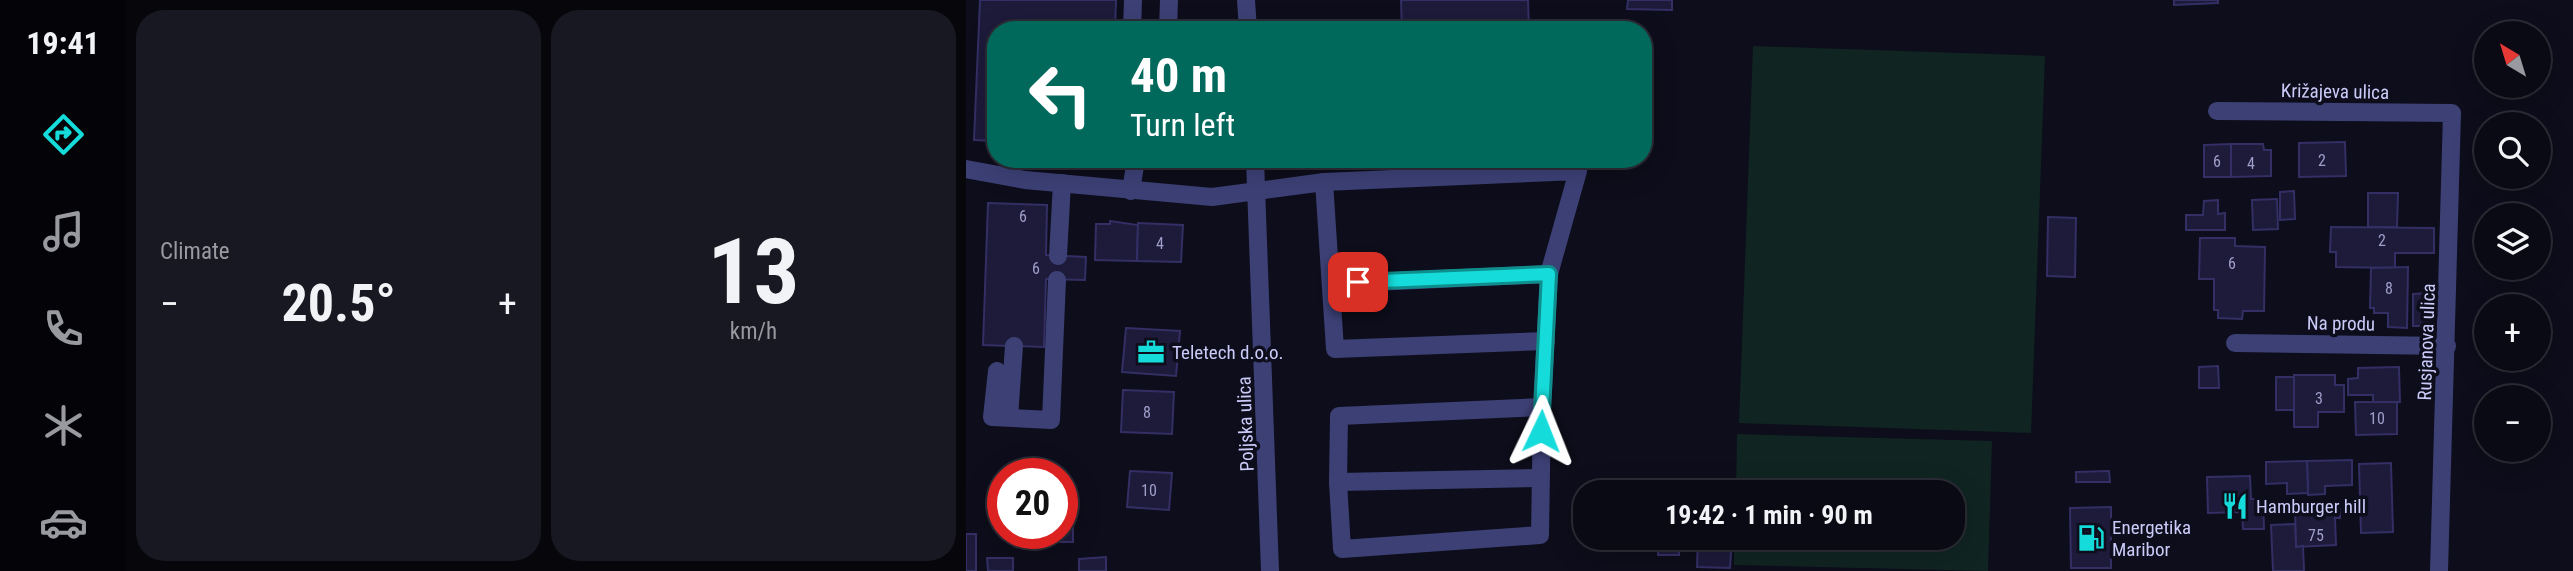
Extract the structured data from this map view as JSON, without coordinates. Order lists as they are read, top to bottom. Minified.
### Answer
{"streets":{"street":["Križajeva ulica","Na produ","Rusjanova ulica","Poljska ulica"]},"crossings":[["Križajeva ulica","Rusjanova ulica"],["Na produ","Rusjanova ulica"]],"places":{"office":["Teletech d.o.o."],"restaurant":["Hamburger hill"],"fuel station":["Energetika Maribor"]},"house_numbers":["2","6","4","6","2","4","6","6","8","3","8","10","10","75"],"north":"top left","page":{"tabs":"19:41","tile":["Climate",["13","km/h"]],"map_buttons":["+","−"],"turn":["40 m","Turn left"],"heat":["−","20.5°","+"],"limit":"20","trip":"19:42 · 1 min · 90 m"}}
